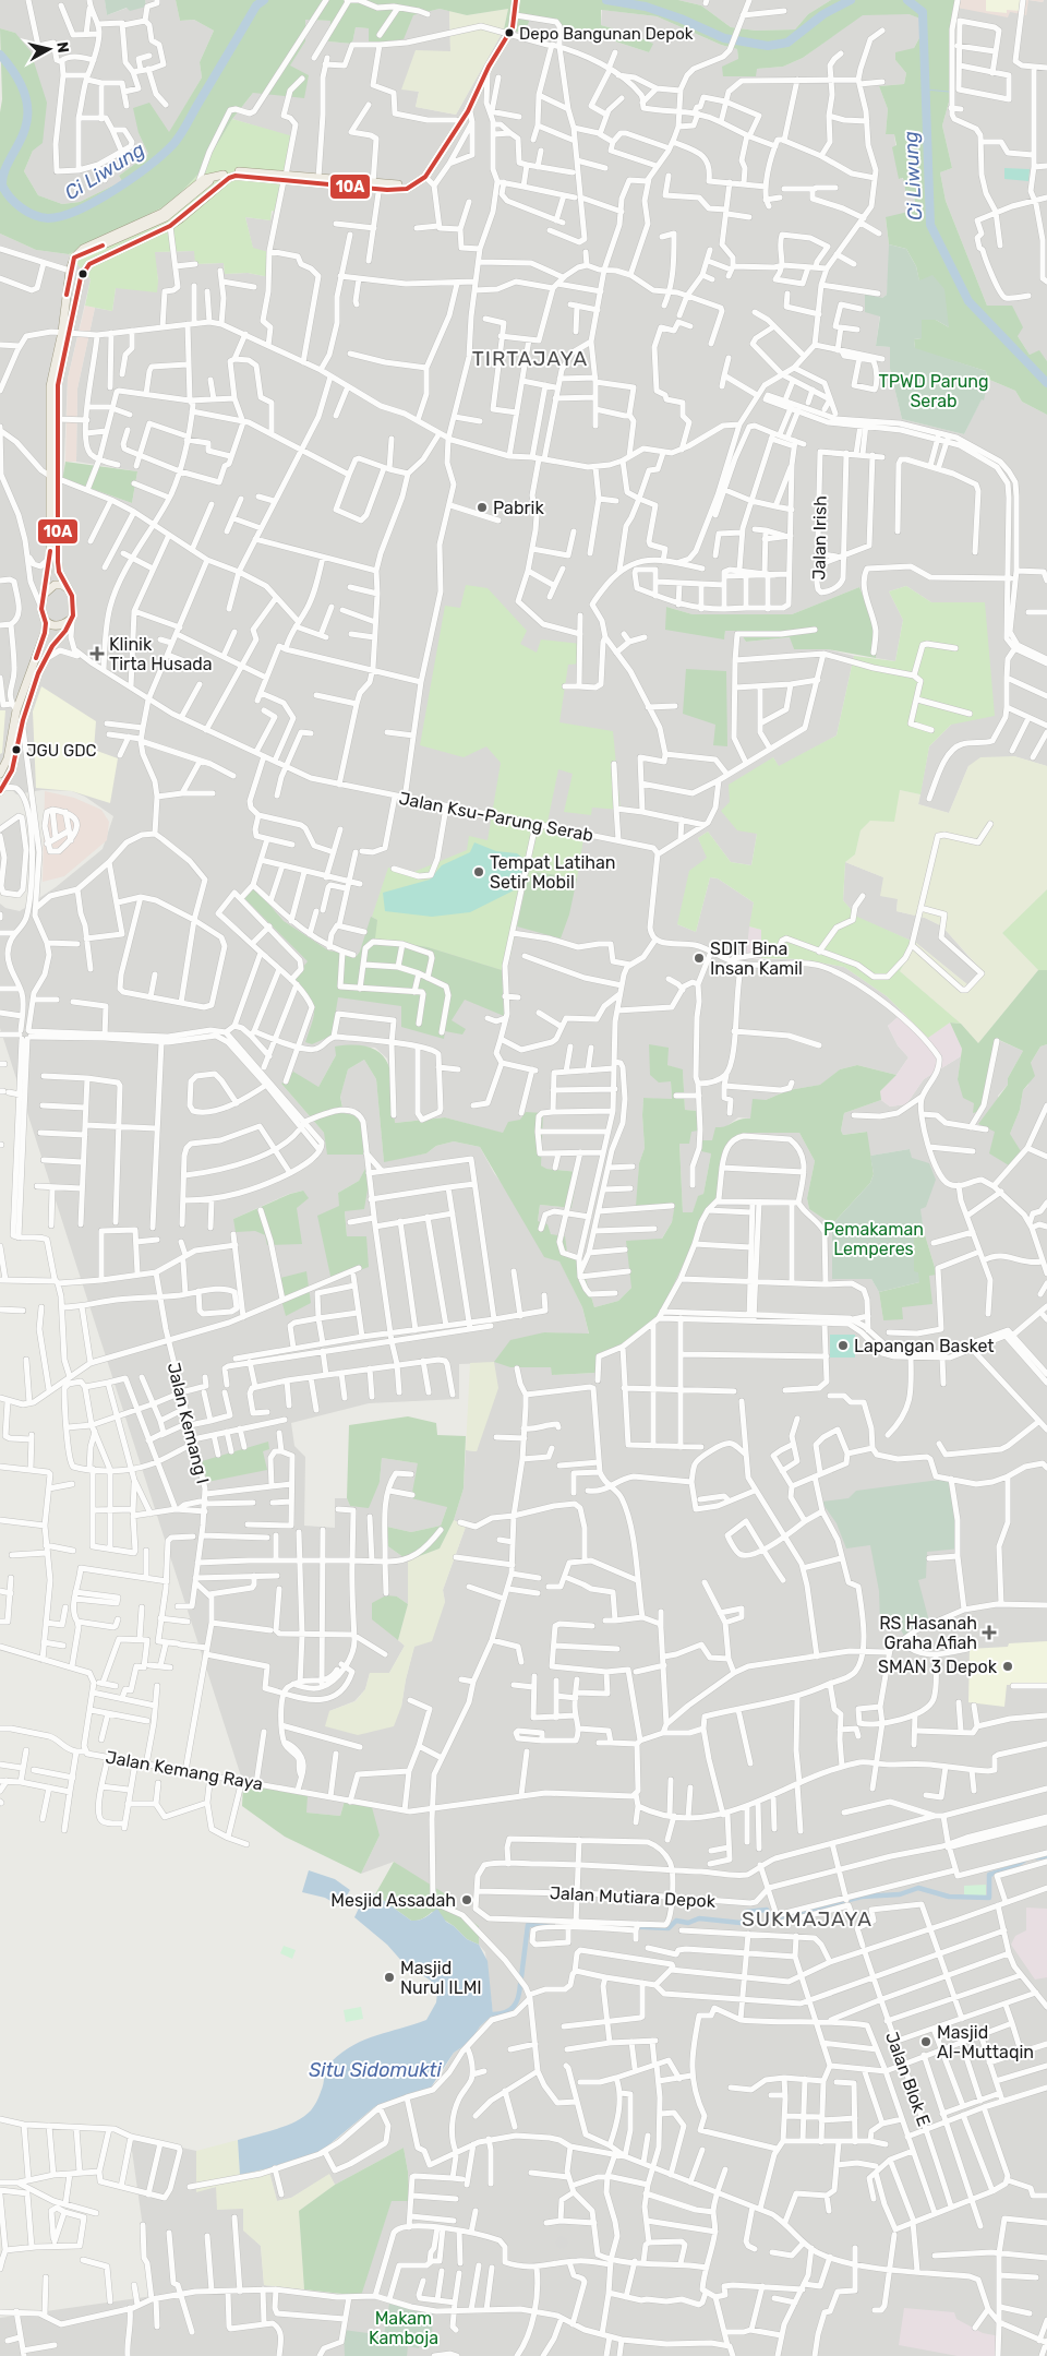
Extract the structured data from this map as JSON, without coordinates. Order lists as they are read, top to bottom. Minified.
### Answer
{"streets":{"street":["Jalan Irish","Jalan Ksu-Parung Serab","Jalan Kemang I","Jalan Kemang Raya","Jalan Mutiara Depok","Jalan Blok E"]},"districts":["TIRTAJAYA","SUKMAJAYA"],"water":["Ci Liwung","Situ Sidomukti"],"parks":["TPWD Parung Serab","Pemakaman Lemperes","Makam Kamboja"],"places":{"other":["Depo Bangunan Depok","Pabrik","JGU GDC","Tempat Latihan Setir Mobil","SDIT Bina Insan Kamil","Lapangan Basket","SMAN 3 Depok","Mesjid Assadah","Masjid Nurul ILMI","Masjid Al-Muttaqin"],"health":["Klinik Tirta Husada","RS Hasanah Graha Afiah"]},"lines":["transit line 10A"],"north":"right"}
